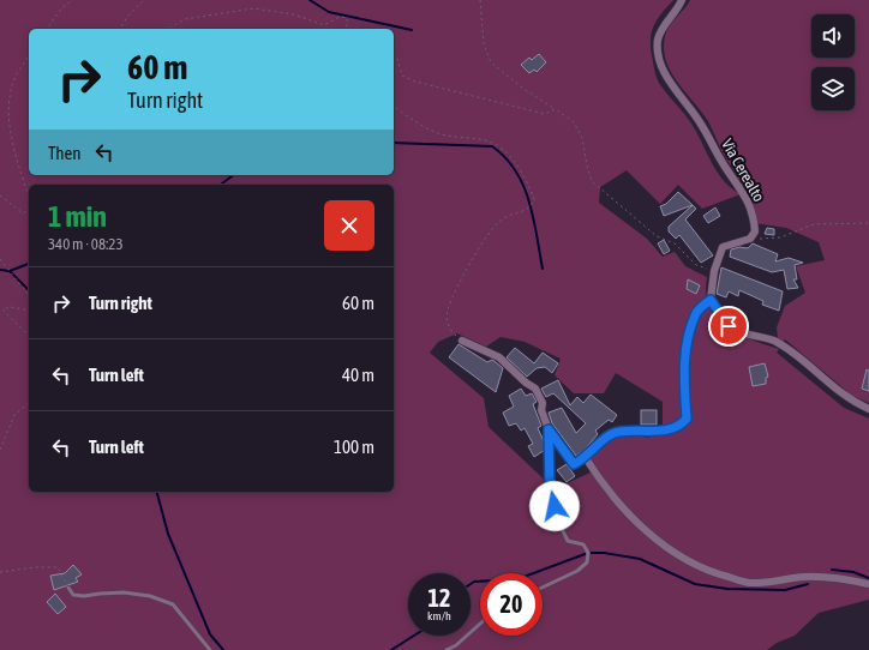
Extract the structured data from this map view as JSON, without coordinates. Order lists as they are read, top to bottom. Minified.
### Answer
{"streets":{"street":["Via Cerealto"]},"page":{"turn":["60 m","Turn right"],"then":"Then","heading":["1 min","340 m · 08:23"],"list":[{"name":"Turn right","value":"60 m"},{"name":"Turn left","value":"40 m"},{"name":"Turn left","value":"100 m"}],"speed":"12 km/h","limit":"20"}}
